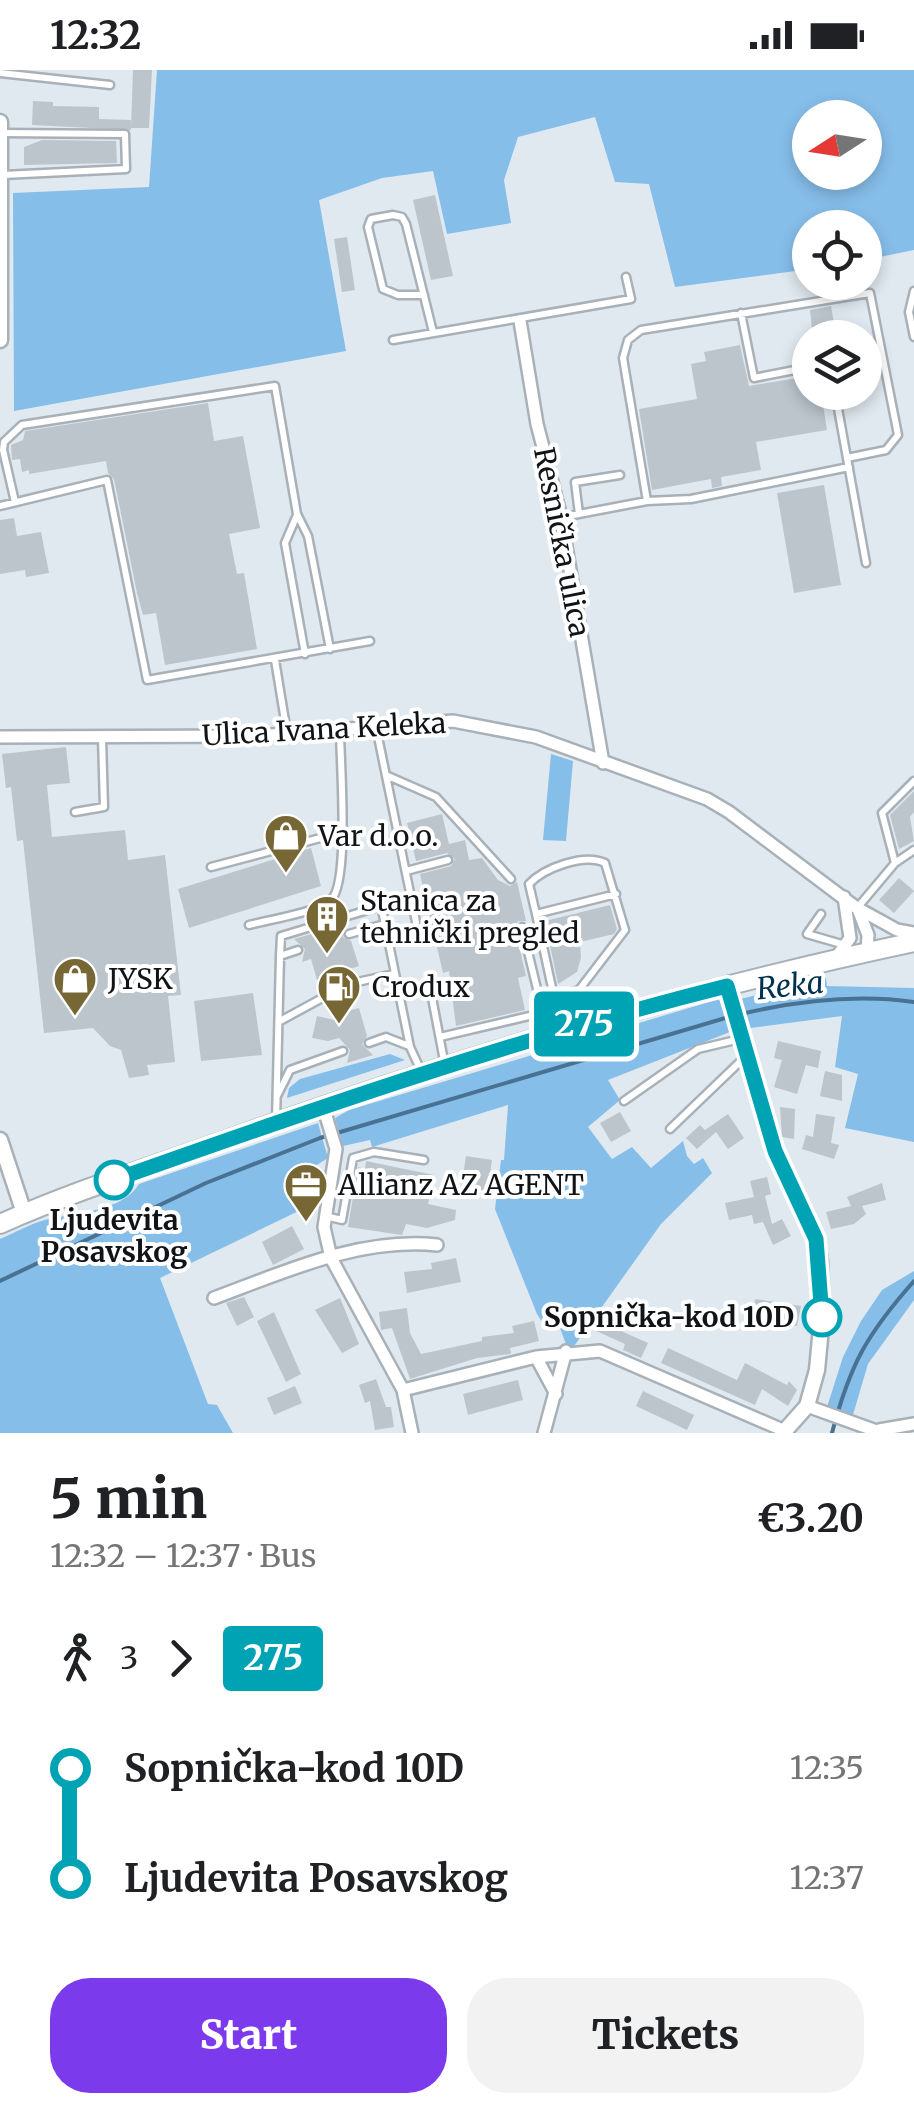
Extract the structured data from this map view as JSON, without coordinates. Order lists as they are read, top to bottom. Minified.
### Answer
{"streets":{"street":["Resnička ulica","Ulica Ivana Keleka"]},"crossings":[["Resnička ulica","Ulica Ivana Keleka"]],"water":["Reka"],"places":{"shop":["Var d.o.o.","JYSK"],"building":["Stanica za tehnički pregled"],"fuel station":["Crodux"],"other":["Ljudevita Posavskog","Sopnička-kod 10D"],"office":["Allianz AZ AGENT"]},"lines":["bus line 275"],"north":"left","page":{"status":"12:32","on_map":"275","heading":["5 min","12:32 – 12:37 · Bus","€3.20"],"legs":["3","275"],"list":[{"name":"Sopnička-kod 10D","value":"12:35"},{"name":"Ljudevita Posavskog","value":"12:37"}],"buttons":["Start","Tickets"]}}
